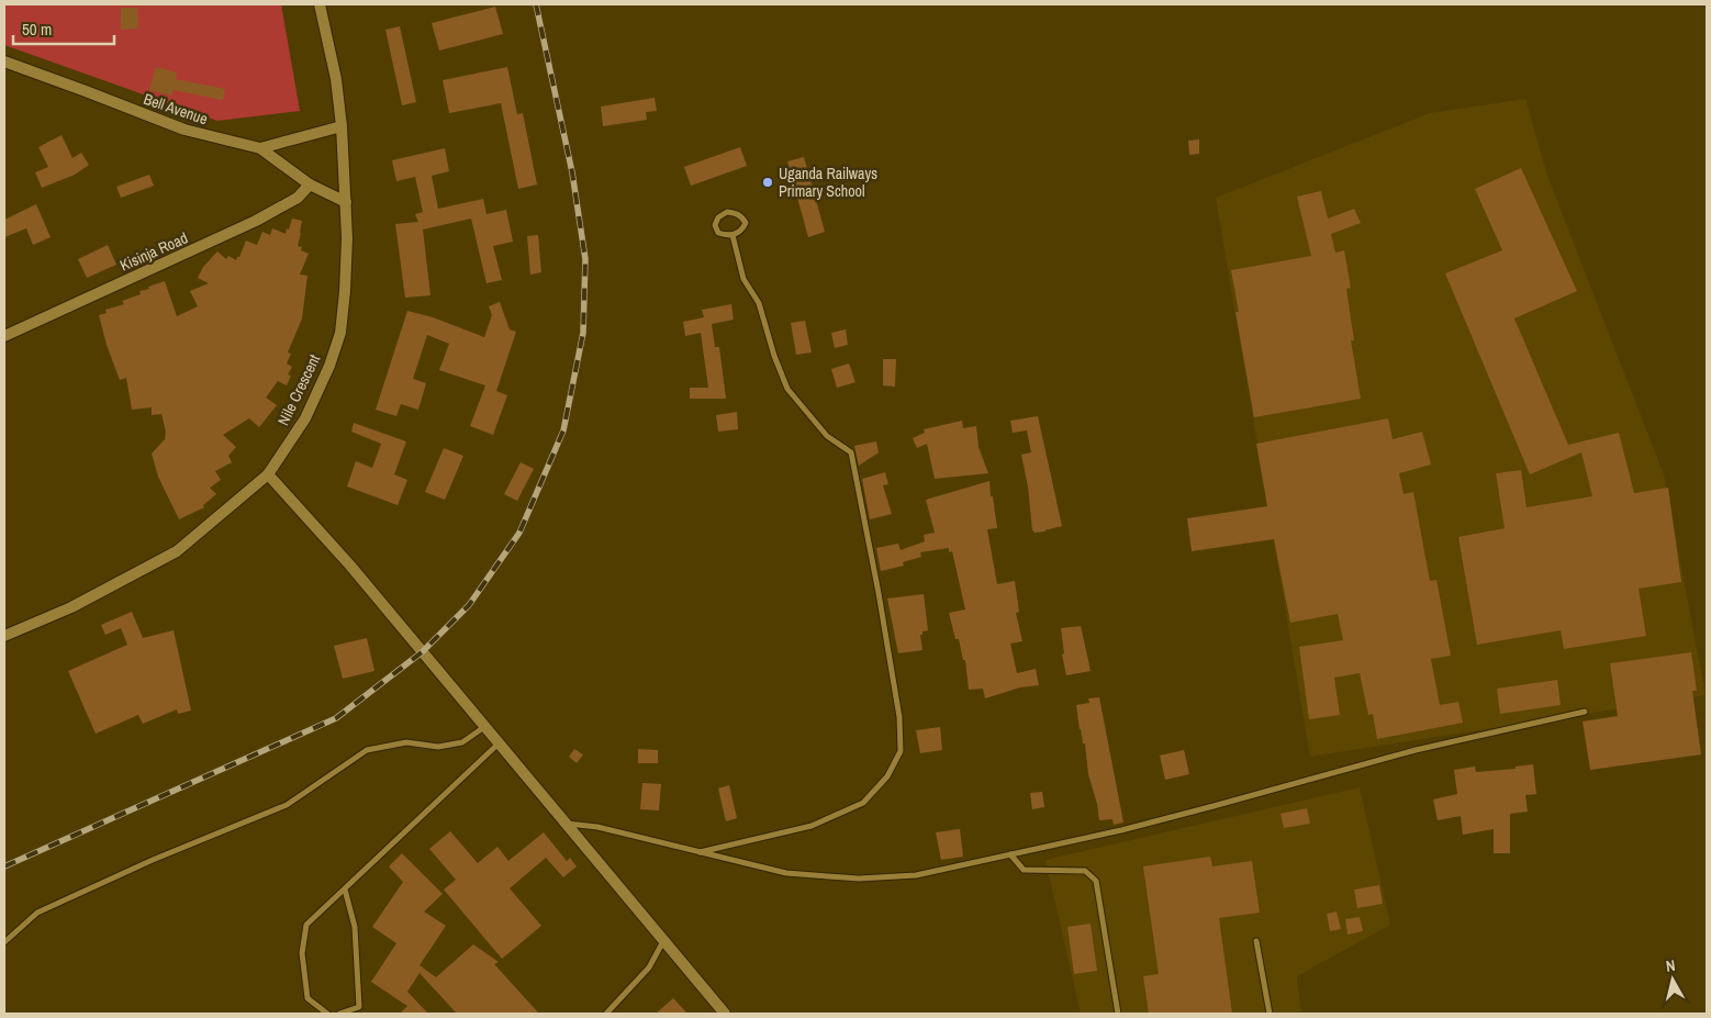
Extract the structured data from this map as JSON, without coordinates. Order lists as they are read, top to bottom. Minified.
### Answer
{"streets":{"street":["Bell Avenue","Kisinja Road","Nile Crescent"]},"crossings":[["Bell Avenue","Nile Crescent"]],"places":["Uganda Railways Primary School"],"scale_bar":"50 m","north":"top"}
